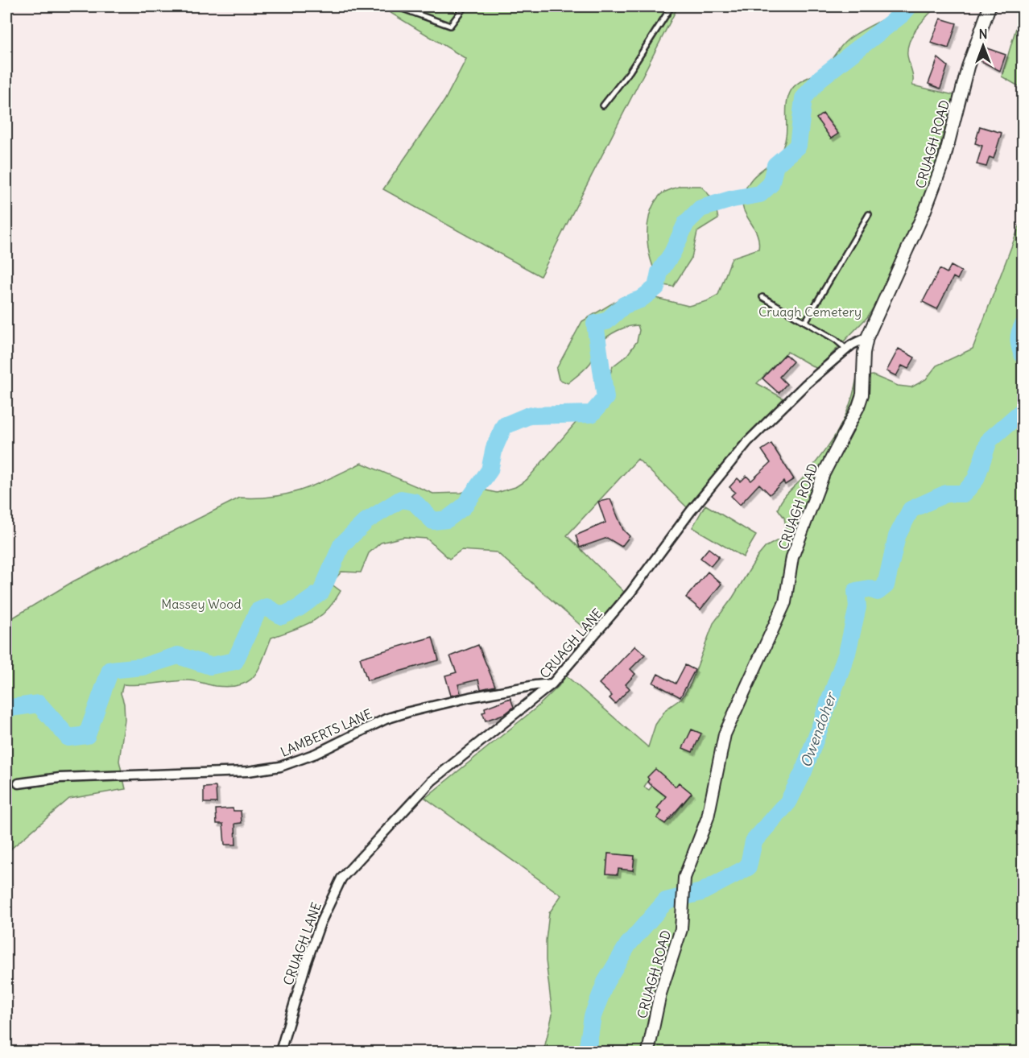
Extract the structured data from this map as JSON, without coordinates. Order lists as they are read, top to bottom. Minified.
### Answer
{"streets":{"main road":["CRUAGH ROAD"],"street":["CRUAGH LANE","LAMBERTS LANE"]},"crossings":[["CRUAGH ROAD","CRUAGH LANE"],["CRUAGH LANE","LAMBERTS LANE"]],"water":["Owendoher"],"parks":["Cruagh Cemetery","Massey Wood"],"north":"top"}
